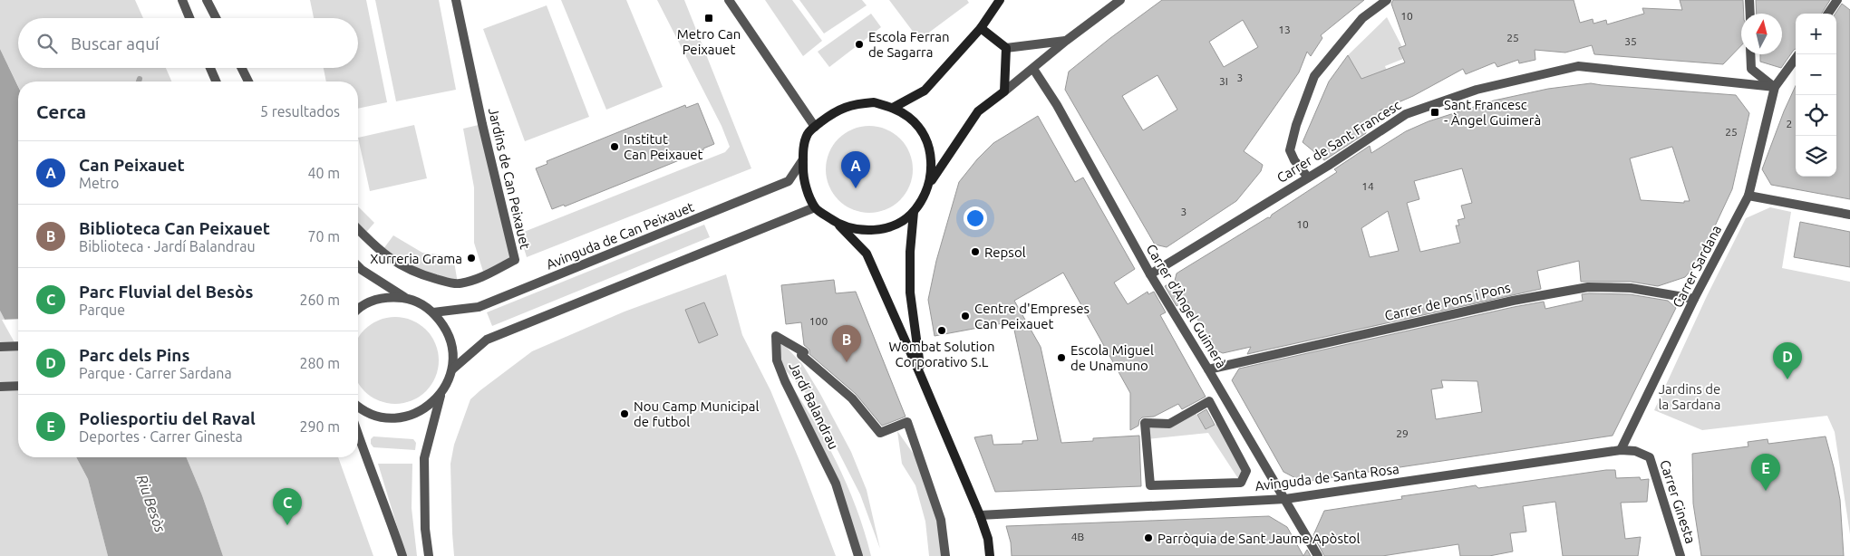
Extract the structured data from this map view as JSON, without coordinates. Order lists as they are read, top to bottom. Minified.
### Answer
{"streets":{"street":["Carrer de Sant Francesc","Jardins de Can Peixauet","Avinguda de Can Peixauet","Carrer Sardana","Carrer de Pons i Pons","Carrer d'Àngel Guimerà","Jardí Balandrau","Avinguda de Santa Rosa","Carrer Ginesta"]},"crossings":[["Carrer de Sant Francesc","Carrer Sardana"],["Carrer de Sant Francesc","Carrer d'Àngel Guimerà"],["Carrer Sardana","Carrer de Pons i Pons"],["Carrer Sardana","Avinguda de Santa Rosa"],["Carrer Sardana","Carrer Ginesta"],["Carrer de Pons i Pons","Carrer d'Àngel Guimerà"],["Carrer d'Àngel Guimerà","Avinguda de Santa Rosa"],["Avinguda de Santa Rosa","Carrer Ginesta"]],"water":["Riu Besòs"],"parks":["Jardins de la Sardana"],"places":{"transit":["Metro Can Peixauet","Sant Francesc - Àngel Guimerà"],"other":["Escola Ferran de Sagarra","Institut Can Peixauet","Repsol","Xurreria Grama","Centre d'Empreses Can Peixauet","Wombat Solution Corporativo S.L","Escola Miguel de Unamuno","Nou Camp Municipal de futbol","Parròquia de Sant Jaume Apòstol"]},"house_numbers":["10","13","25","35","3","3I","2","25","14","3","10","100","29","4B"],"north":"top","page":{"map_buttons":["+","−"],"search":"Buscar aquí","heading":["Cerca","5 resultados"],"list":[{"mark":"A","name":"Can Peixauet","note":"Metro","value":"40 m"},{"mark":"B","name":"Biblioteca Can Peixauet","note":"Biblioteca · Jardí Balandrau","value":"70 m"},{"mark":"C","name":"Parc Fluvial del Besòs","note":"Parque","value":"260 m"},{"mark":"D","name":"Parc dels Pins","note":"Parque · Carrer Sardana","value":"280 m"},{"mark":"E","name":"Poliesportiu del Raval","note":"Deportes · Carrer Ginesta","value":"290 m"}],"pins":["A","B","D","E","C"]}}
